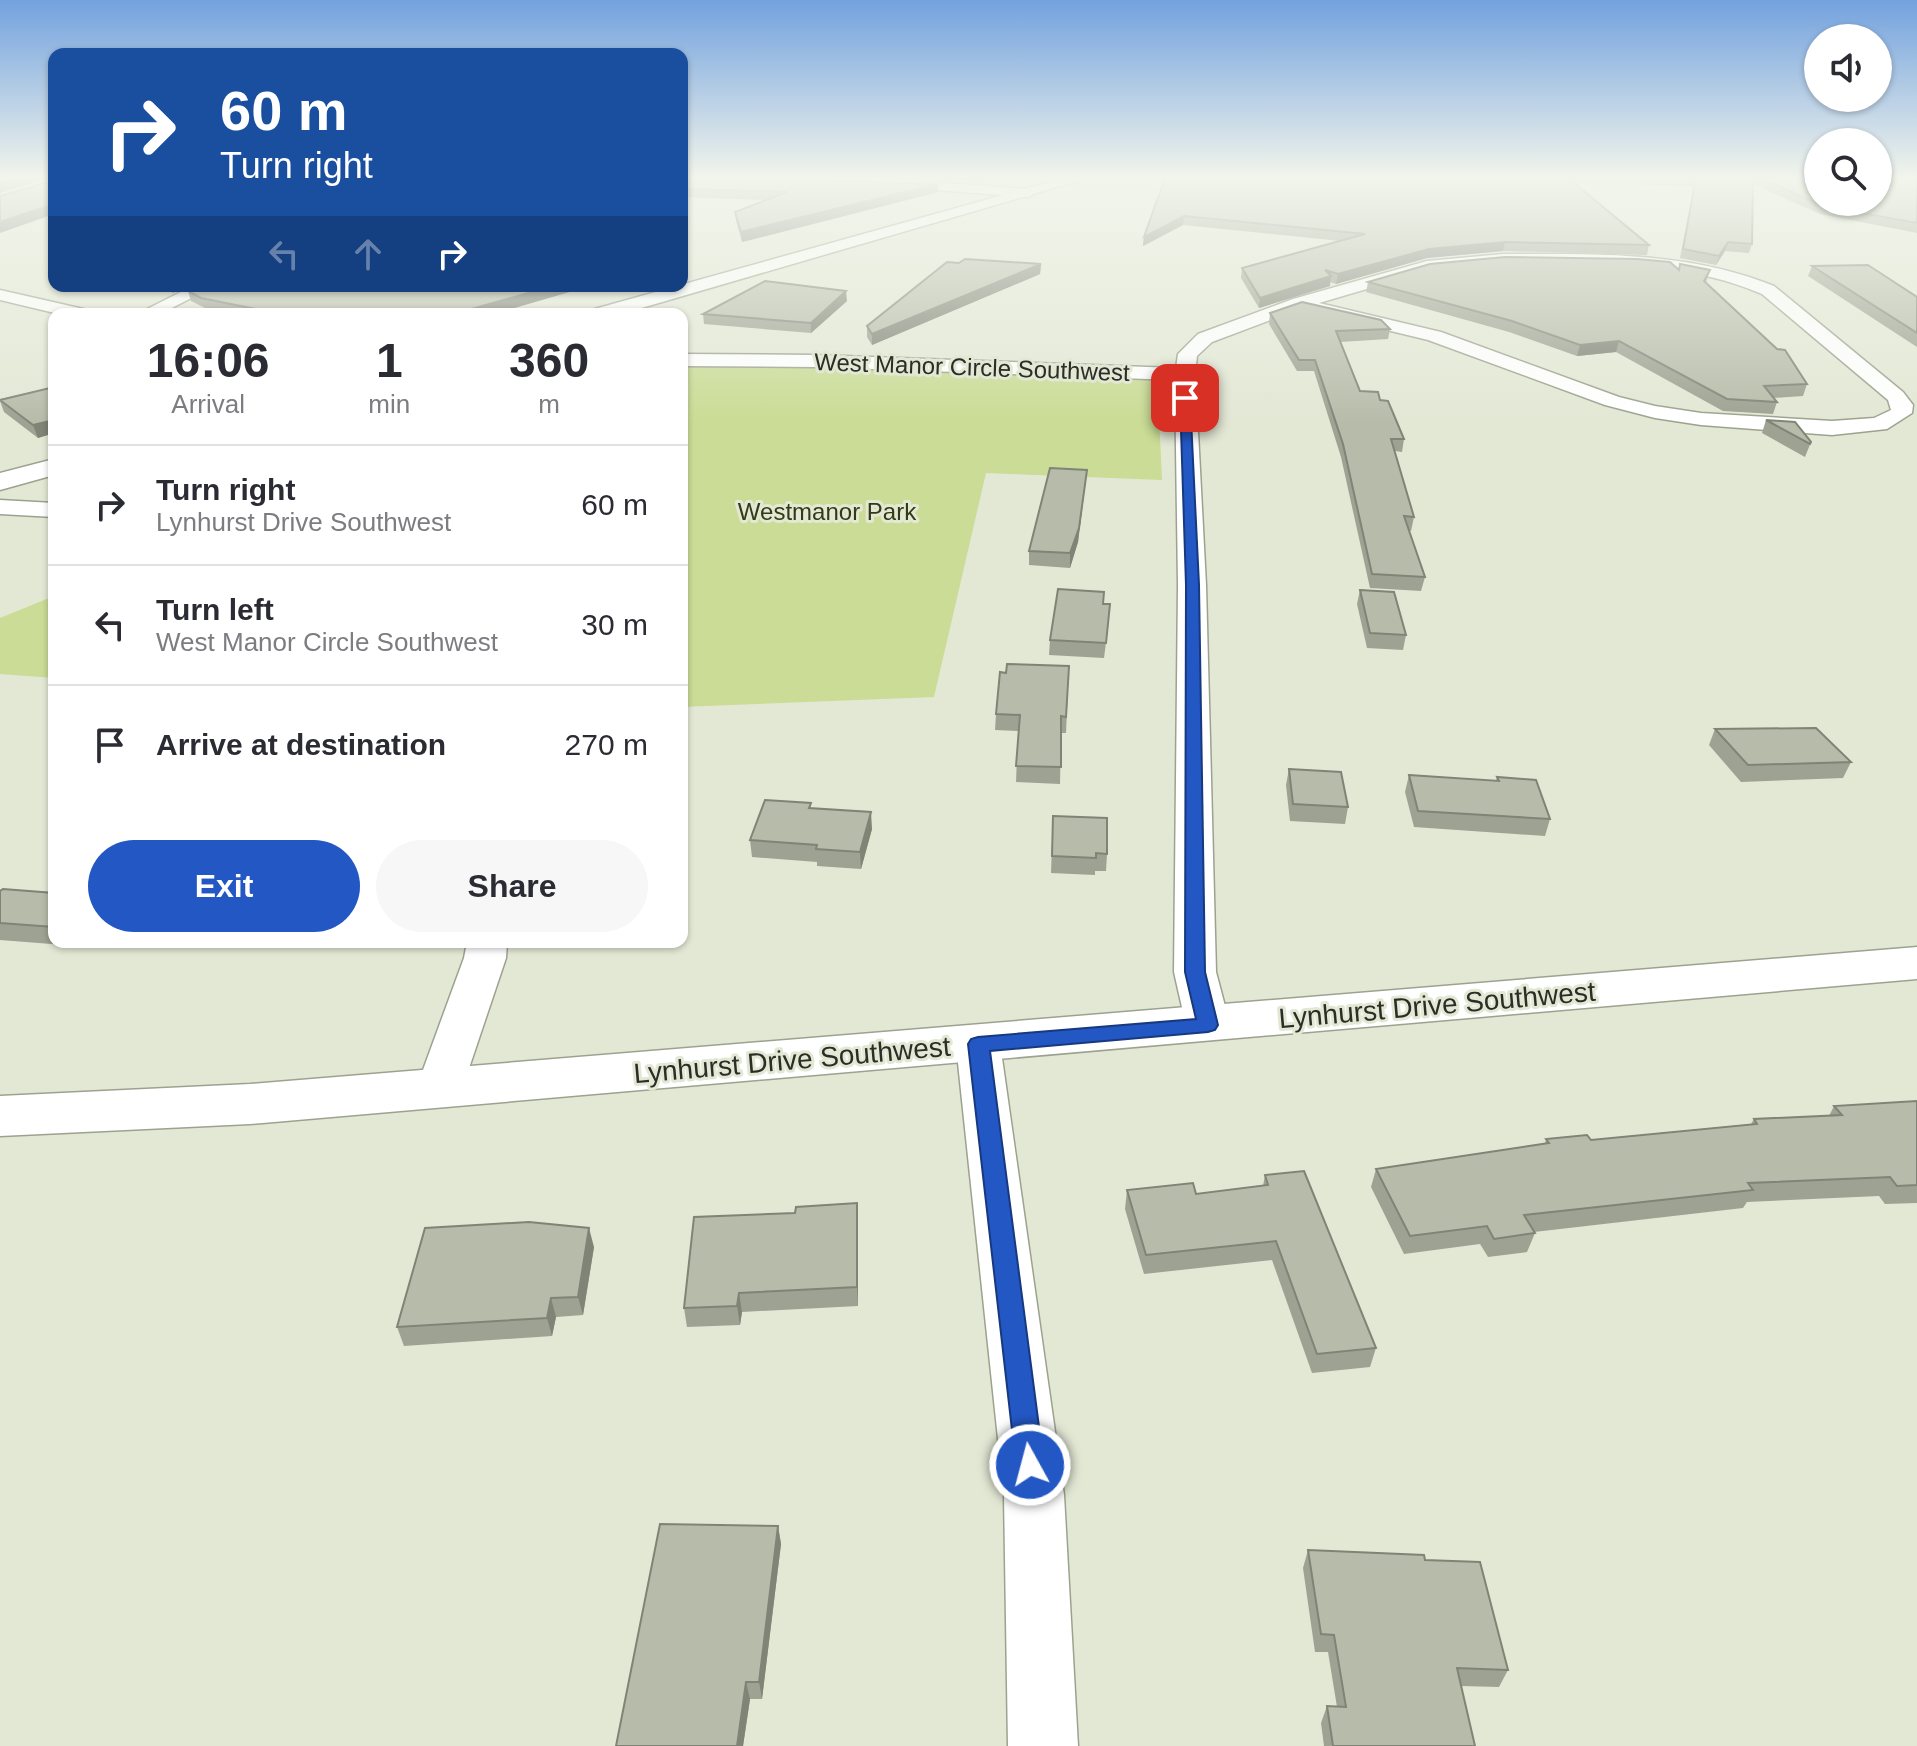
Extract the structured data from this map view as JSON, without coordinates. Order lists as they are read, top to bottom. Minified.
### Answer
{"streets":{"street":["West Manor Circle Southwest","Lynhurst Drive Southwest"]},"parks":["Westmanor Park"],"page":{"turn":["60 m","Turn right"],"eta":["16:06","Arrival","1","min","360","m"],"list":[{"name":"Turn right","note":"Lynhurst Drive Southwest","value":"60 m"},{"name":"Turn left","note":"West Manor Circle Southwest","value":"30 m"},{"name":"Arrive at destination","value":"270 m"}],"buttons":["Exit","Share"]}}
